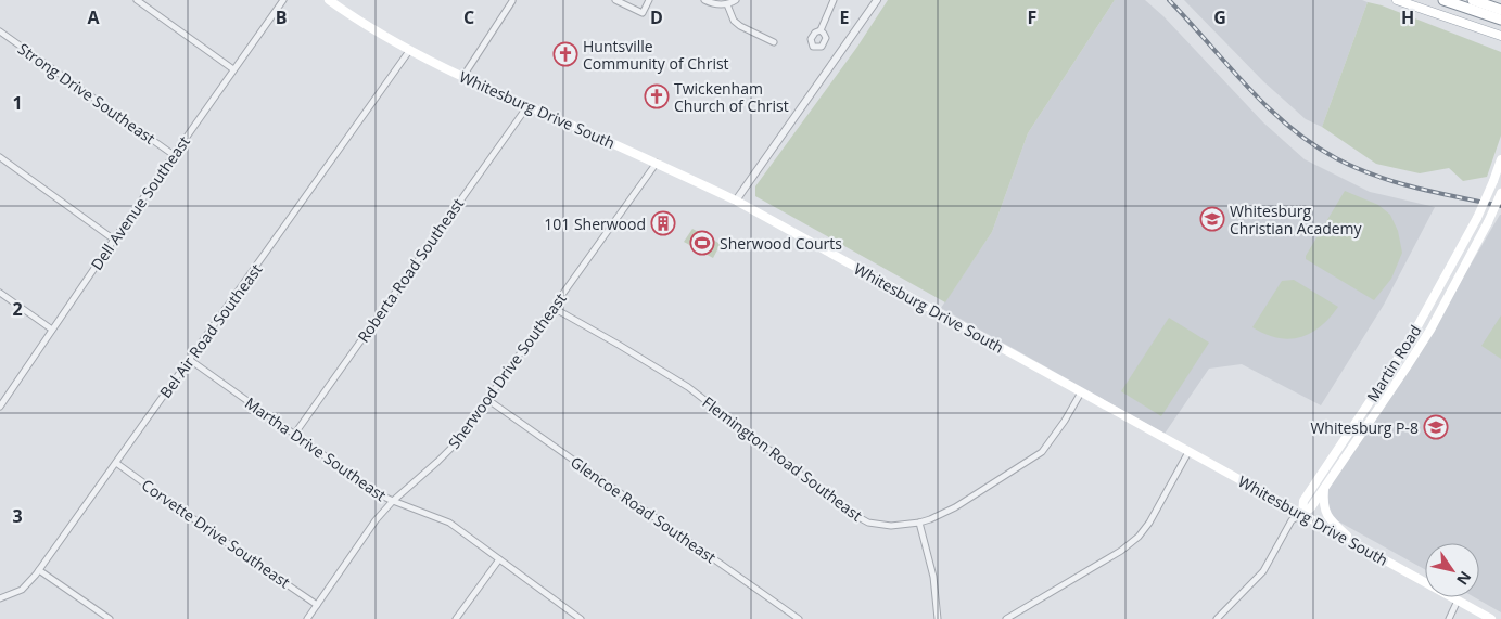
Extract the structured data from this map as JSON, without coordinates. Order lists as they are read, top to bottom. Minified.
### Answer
{"streets":{"main road":["Whitesburg Drive South","Martin Road"],"street":["Strong Drive Southeast","Dell Avenue Southeast","Roberta Road Southeast","Bel Air Road Southeast","Sherwood Drive Southeast","Martha Drive Southeast","Flemington Road Southeast","Glencoe Road Southeast","Corvette Drive Southeast"]},"crossings":[["Strong Drive Southeast","Dell Avenue Southeast"],["Whitesburg Drive South","Roberta Road Southeast"],["Whitesburg Drive South","Bel Air Road Southeast"],["Whitesburg Drive South","Martin Road"],["Whitesburg Drive South","Sherwood Drive Southeast"],["Whitesburg Drive South","Flemington Road Southeast"],["Roberta Road Southeast","Martha Drive Southeast"],["Bel Air Road Southeast","Martha Drive Southeast"],["Bel Air Road Southeast","Corvette Drive Southeast"],["Sherwood Drive Southeast","Martha Drive Southeast"],["Sherwood Drive Southeast","Flemington Road Southeast"],["Sherwood Drive Southeast","Glencoe Road Southeast"],["Sherwood Drive Southeast","Corvette Drive Southeast"]],"places":{"church":["Huntsville Community of Christ","Twickenham Church of Christ"],"school or university":["Whitesburg Christian Academy","Whitesburg P-8"],"building":["101 Sherwood"],"sports":["Sherwood Courts"]},"north":"bottom right","grid":{"columns":["A","B","C","D","E","F","G","H"],"rows":["1","2","3"]}}
